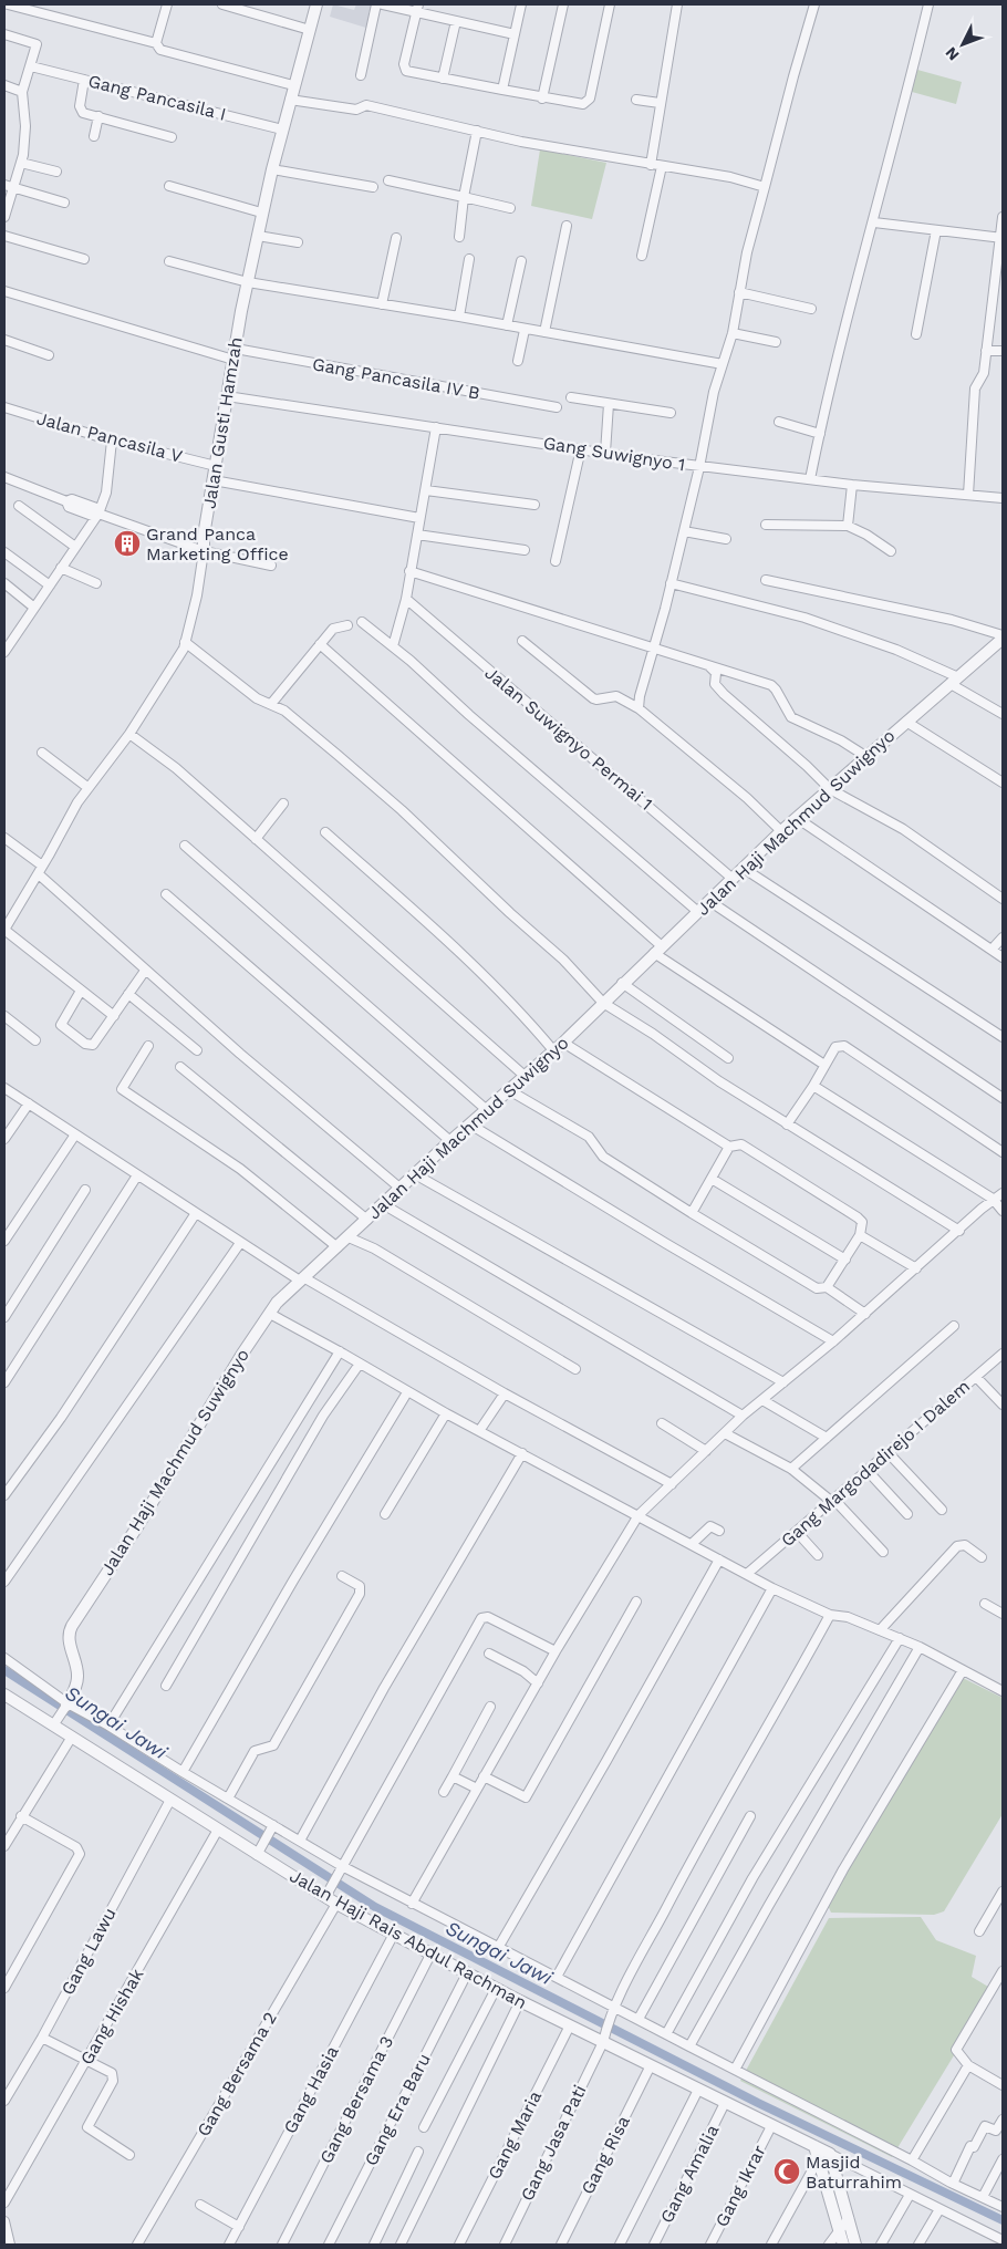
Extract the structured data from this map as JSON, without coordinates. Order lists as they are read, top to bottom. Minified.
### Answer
{"streets":{"street":["Gang Pancasila I","Gang Pancasila IV B","Jalan Gusti Hamzah","Jalan Pancasila V","Gang Suwignyo 1","Jalan Suwignyo Permai 1","Jalan Haji Machmud Suwignyo","Gang Margodadirejo I Dalem","Jalan Haji Rais Abdul Rachman","Gang Lawu","Gang Hishak","Gang Bersama 2","Gang Hasia","Gang Bersama 3","Gang Era Baru","Gang Maria","Gang Jasa Pati","Gang Risa","Gang Amalia","Gang Ikrar"]},"crossings":[["Gang Pancasila I","Jalan Gusti Hamzah"],["Gang Pancasila IV B","Jalan Gusti Hamzah"],["Jalan Gusti Hamzah","Jalan Pancasila V"],["Jalan Gusti Hamzah","Gang Suwignyo 1"],["Jalan Suwignyo Permai 1","Jalan Haji Machmud Suwignyo"],["Jalan Haji Rais Abdul Rachman","Gang Lawu"],["Jalan Haji Rais Abdul Rachman","Gang Hishak"],["Jalan Haji Rais Abdul Rachman","Gang Bersama 2"],["Jalan Haji Rais Abdul Rachman","Gang Hasia"],["Jalan Haji Rais Abdul Rachman","Gang Bersama 3"],["Jalan Haji Rais Abdul Rachman","Gang Era Baru"],["Jalan Haji Rais Abdul Rachman","Gang Maria"],["Jalan Haji Rais Abdul Rachman","Gang Jasa Pati"],["Jalan Haji Rais Abdul Rachman","Gang Risa"],["Jalan Haji Rais Abdul Rachman","Gang Amalia"],["Jalan Haji Rais Abdul Rachman","Gang Ikrar"]],"water":["Sungai Jawi"],"places":{"building":["Grand Panca Marketing Office"],"mosque":["Masjid Baturrahim"]},"north":"bottom left"}
